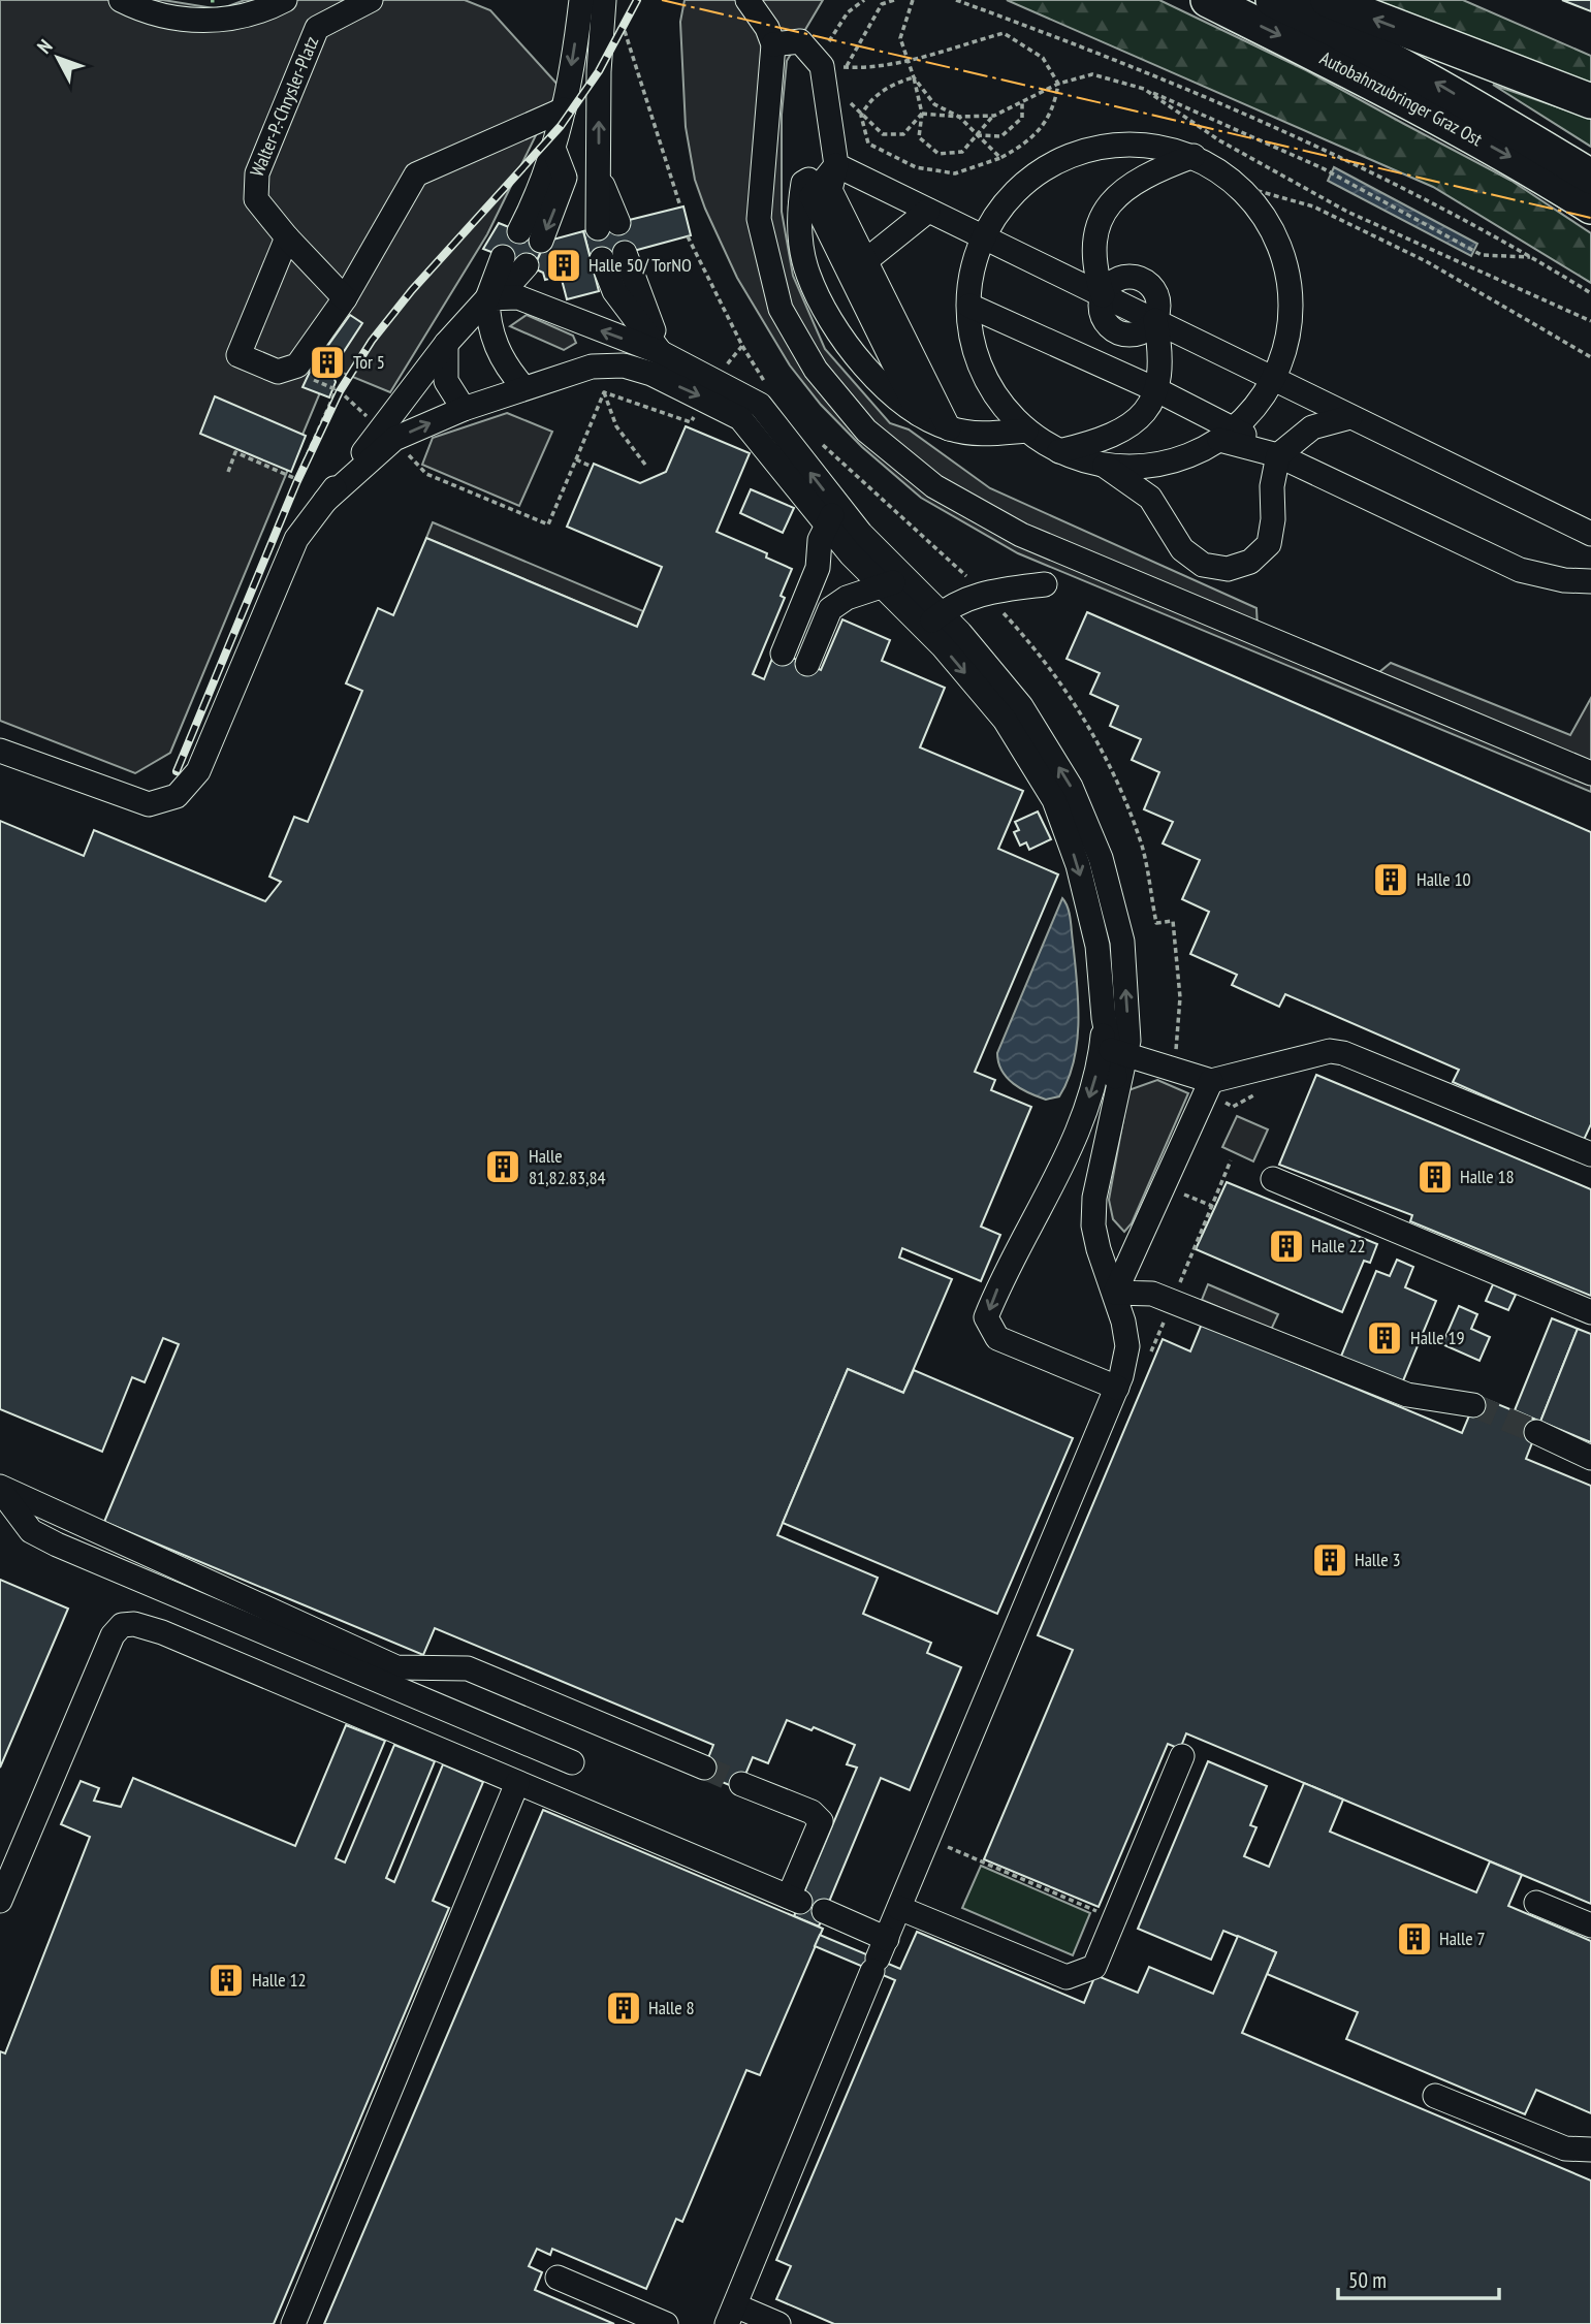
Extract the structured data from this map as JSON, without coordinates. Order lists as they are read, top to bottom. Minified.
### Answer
{"streets":{"highway":["Autobahnzubringer Graz Ost"],"street":["Walter-P.-Chrysler-Platz"]},"places":{"building":["Halle 50/ TorNO","Tor 5","Halle 10","Halle 81,82.83,84","Halle 18","Halle 22","Halle 19","Halle 3","Halle 7","Halle 12","Halle 8"]},"scale_bar":"50 m","north":"top left"}
